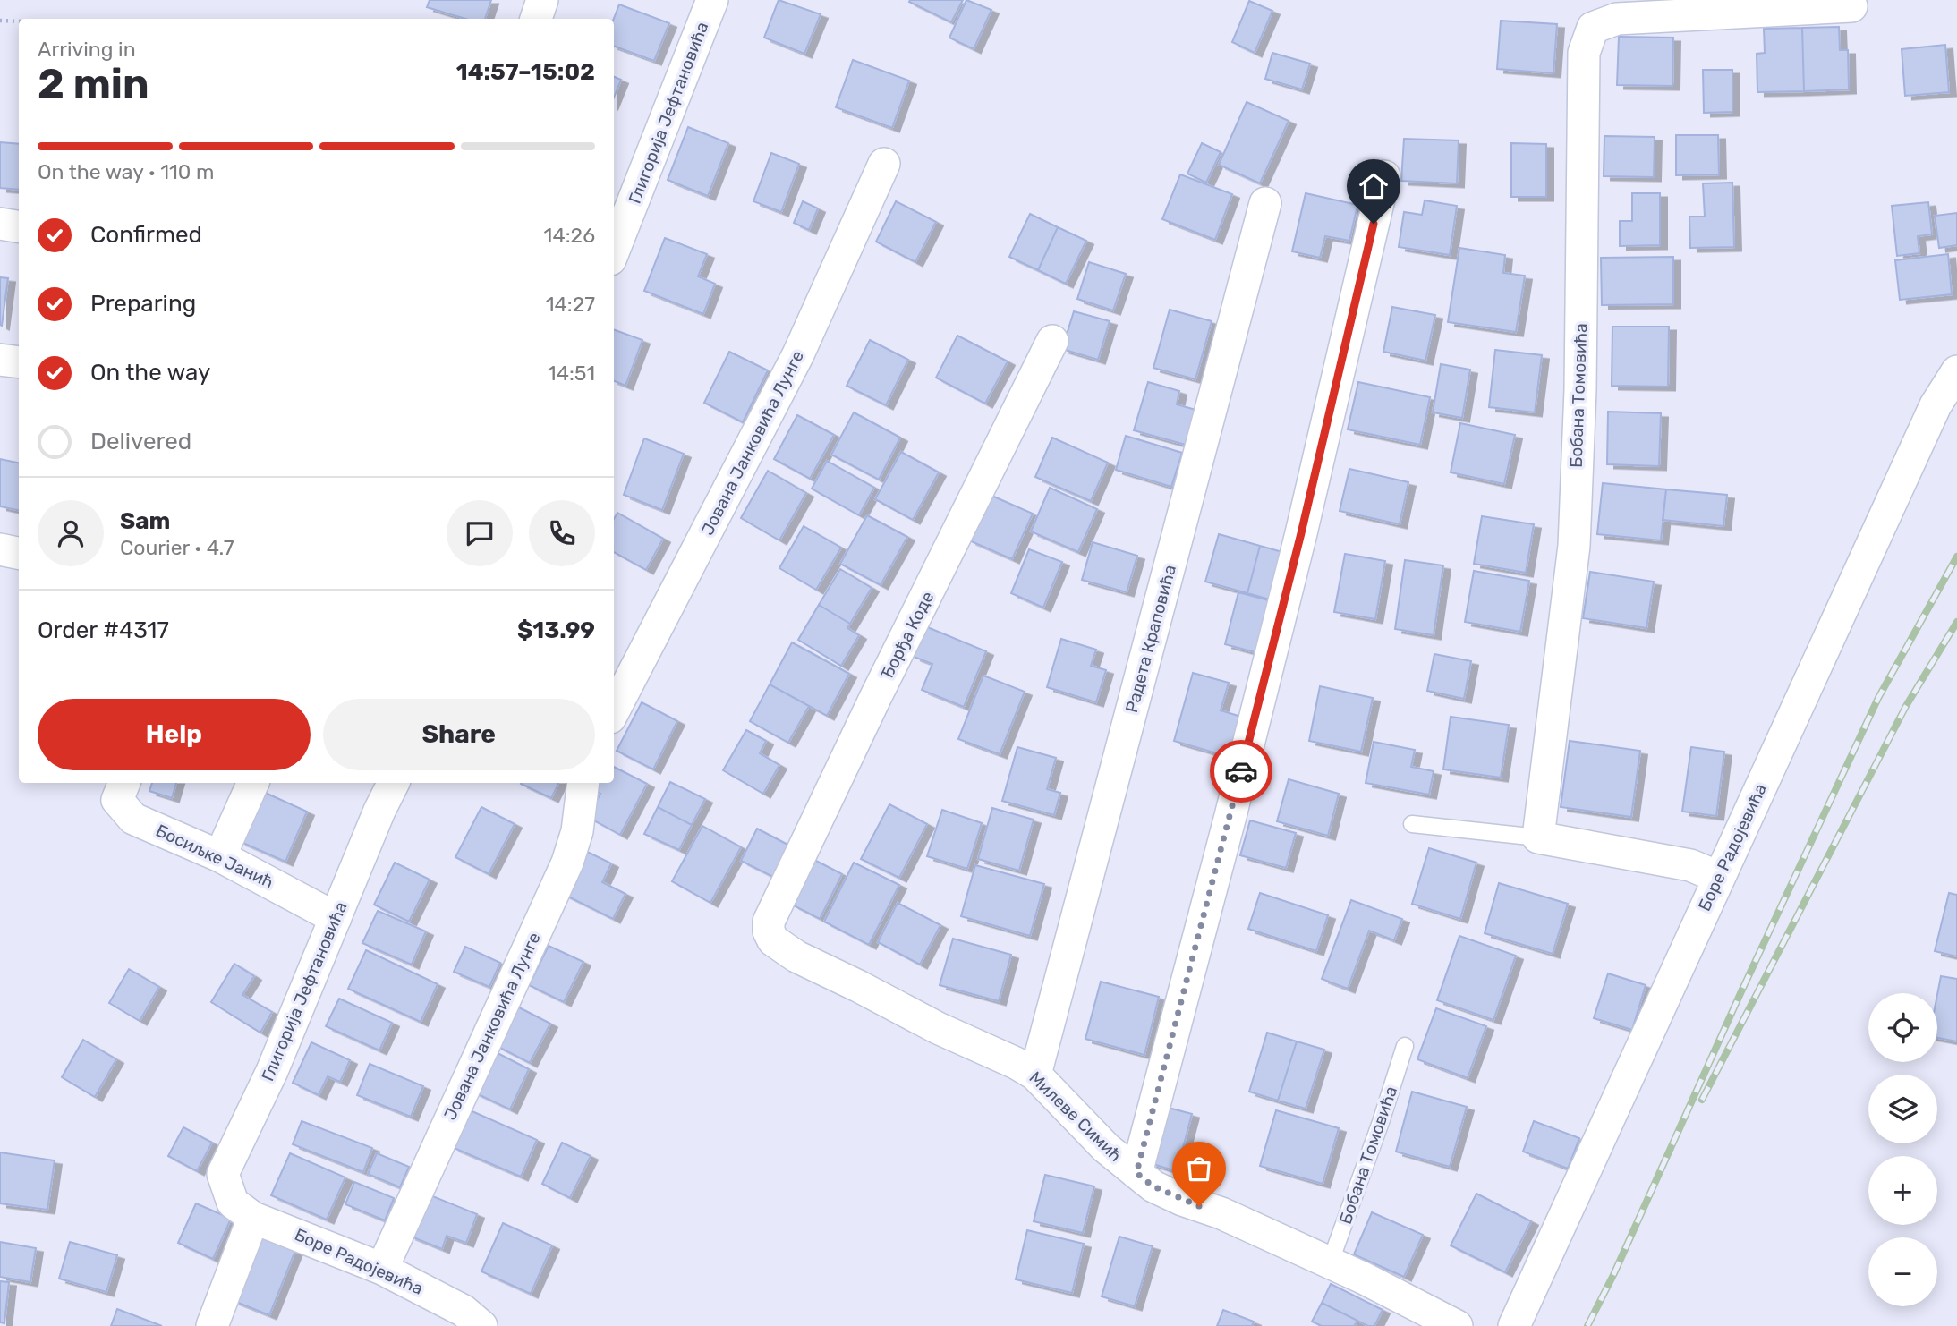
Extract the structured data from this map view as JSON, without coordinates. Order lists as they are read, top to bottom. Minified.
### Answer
{"streets":{"street":["Глигорија Јефтановића","Бобана Томовића","Јована Јанковића Лунге","Ђорђа Коде","Радета Краповића","Боре Радојевића","Босиљке Јанић","Милеве Симић"]},"crossings":[["Глигорија Јефтановића","Боре Радојевића"],["Глигорија Јефтановића","Босиљке Јанић"],["Бобана Томовића","Милеве Симић"],["Јована Јанковића Лунге","Боре Радојевића"],["Ђорђа Коде","Милеве Симић"],["Радета Краповића","Милеве Симић"]],"page":{"heading":["2 min","Arriving in","14:57–15:02"],"panel":["Sam","Courier · 4.7","Order #4317","$13.99"],"bar":"On the way · 110 m","list":[["Confirmed","14:26"],["Preparing","14:27"],["On the way","14:51"],"Delivered"],"buttons":["Help","Share"],"map_buttons":["+","−"]}}
